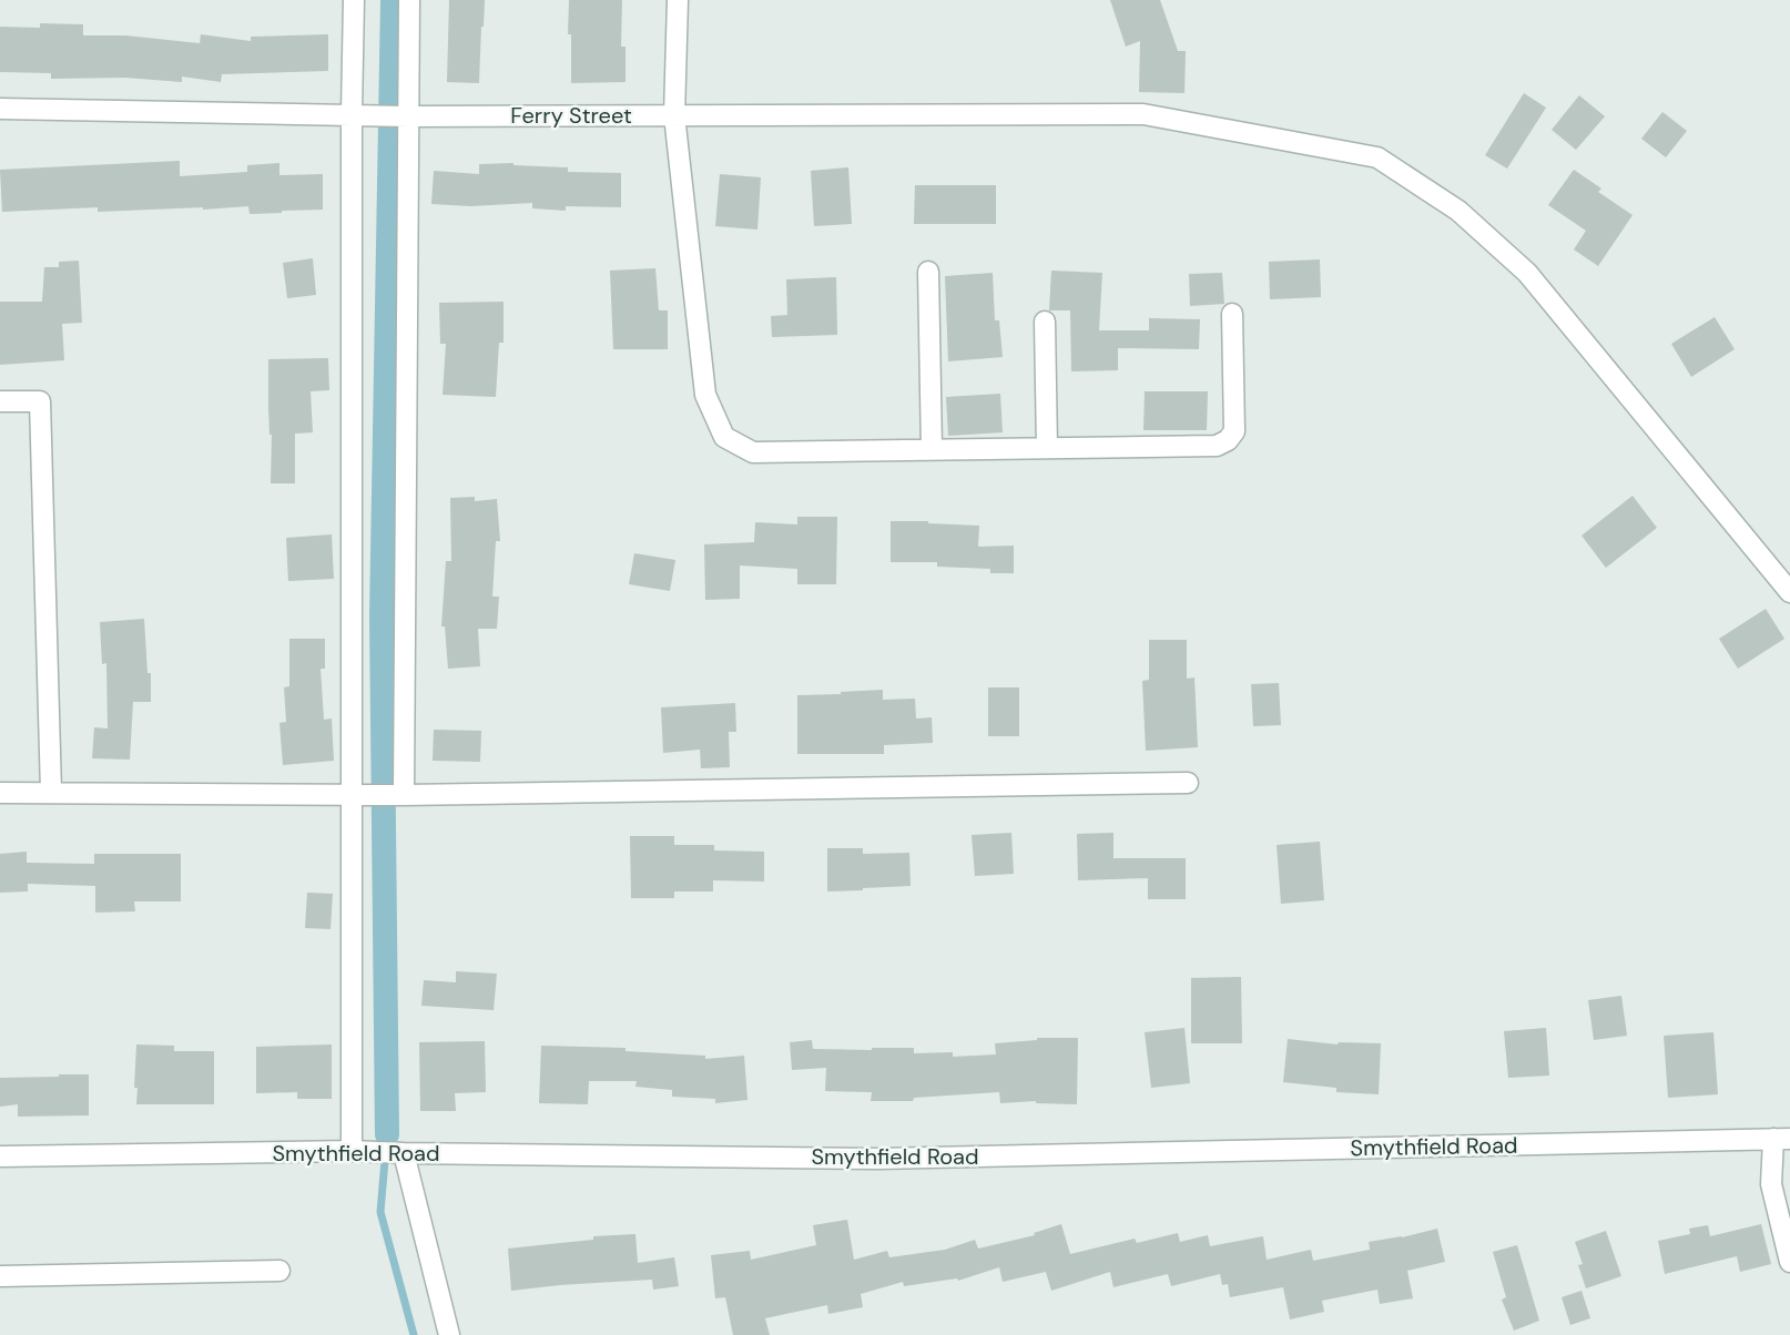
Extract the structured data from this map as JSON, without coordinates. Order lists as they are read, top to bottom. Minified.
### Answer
{"streets":{"street":["Ferry Street","Smythfield Road"]}}
